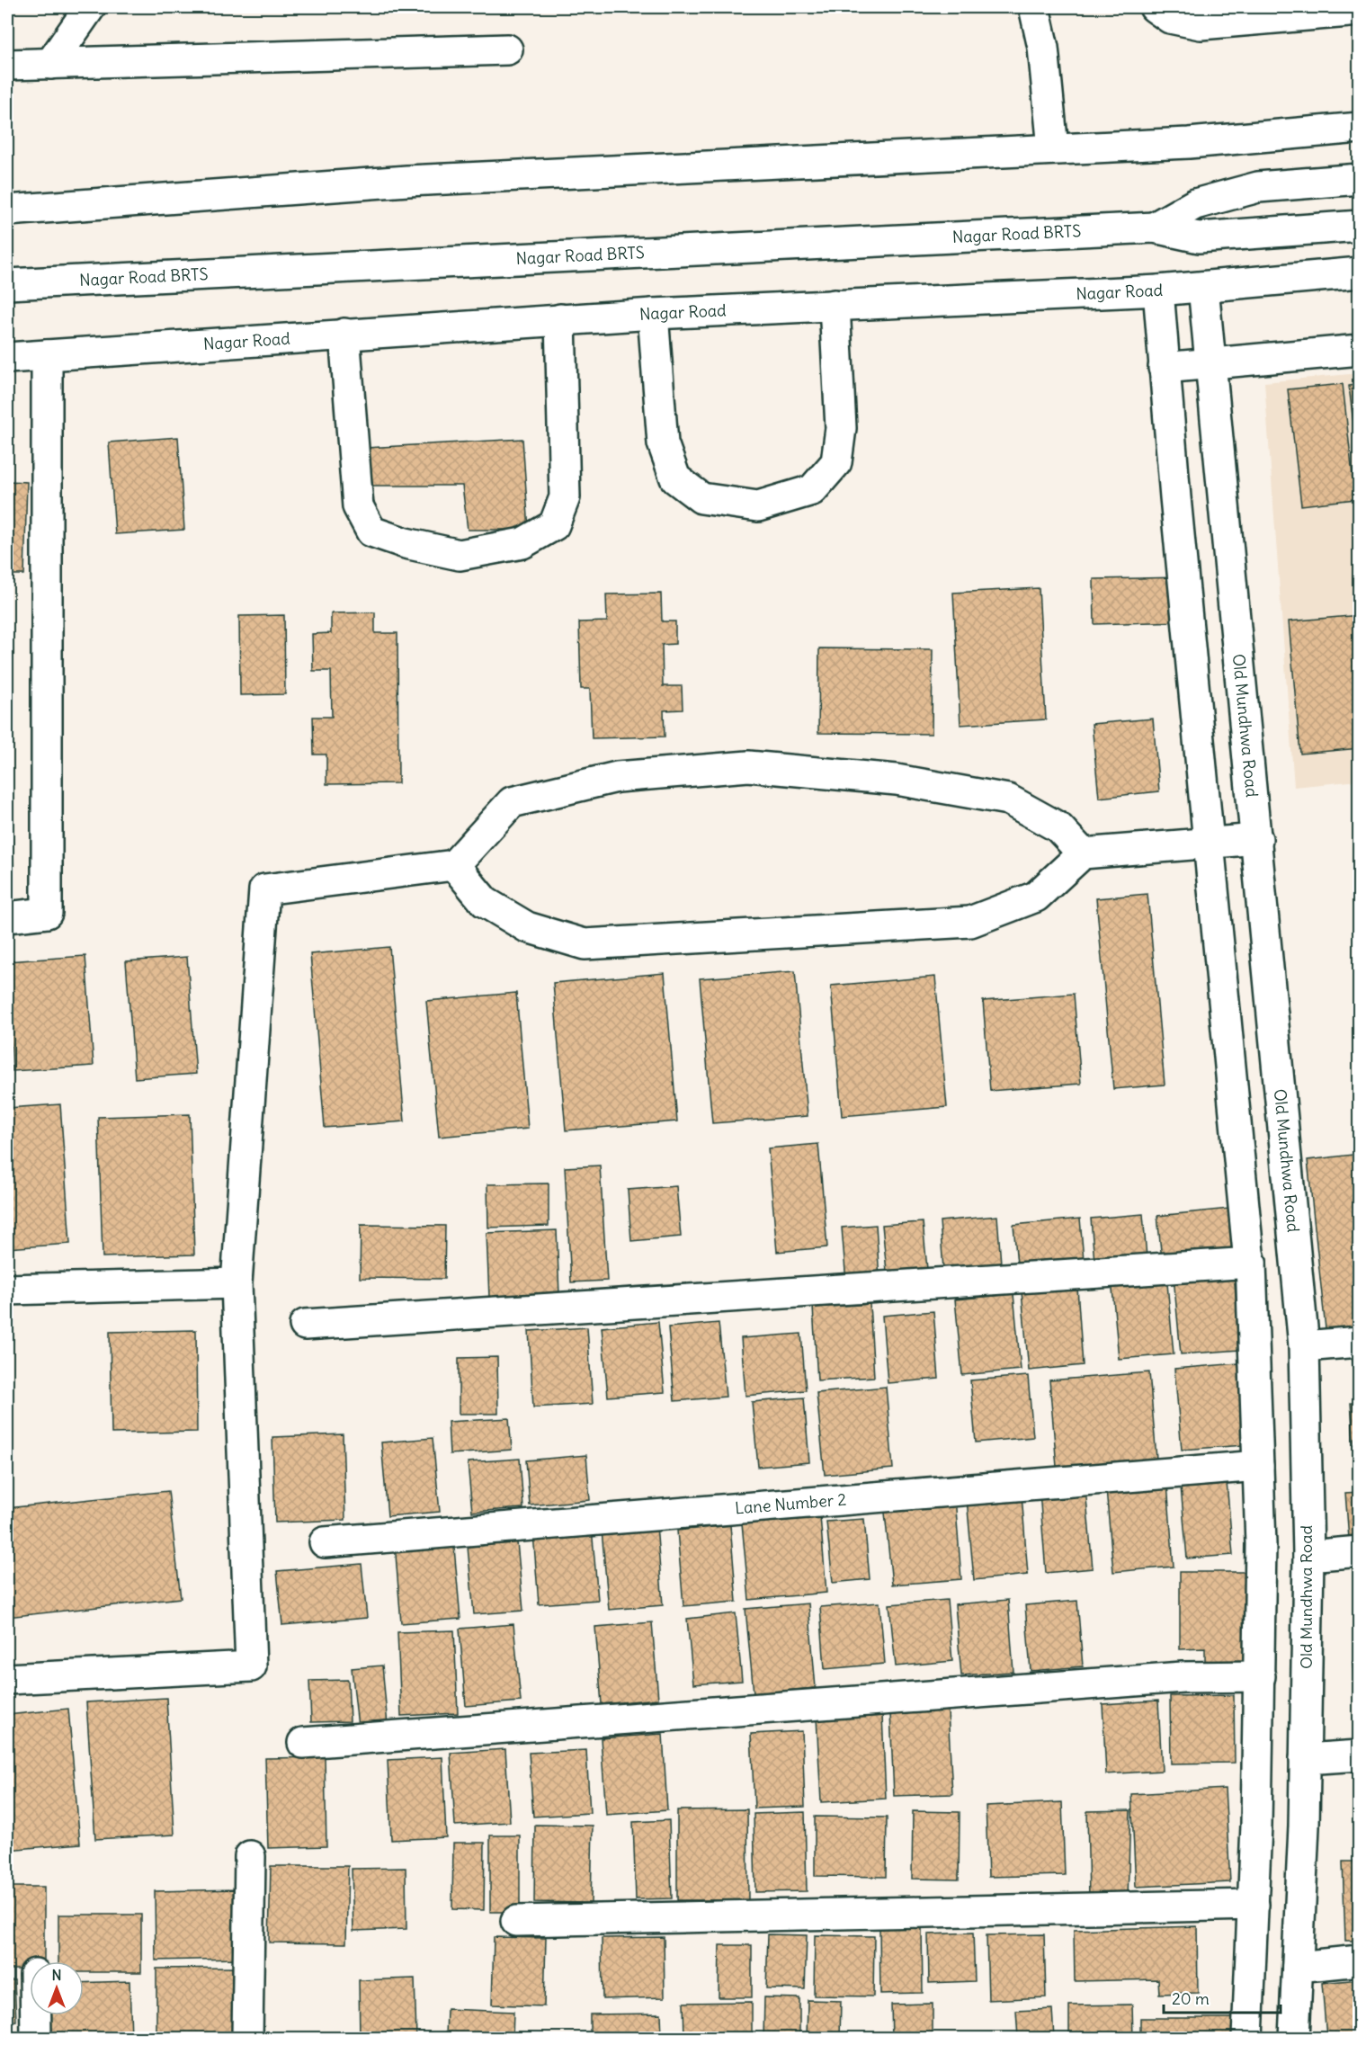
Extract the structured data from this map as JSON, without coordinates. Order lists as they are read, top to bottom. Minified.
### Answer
{"streets":{"main road":["Nagar Road BRTS","Nagar Road","Old Mundhwa Road","Lane Number 2"]},"crossings":[["Nagar Road","Old Mundhwa Road"]],"scale_bar":"20 m","north":"top"}
